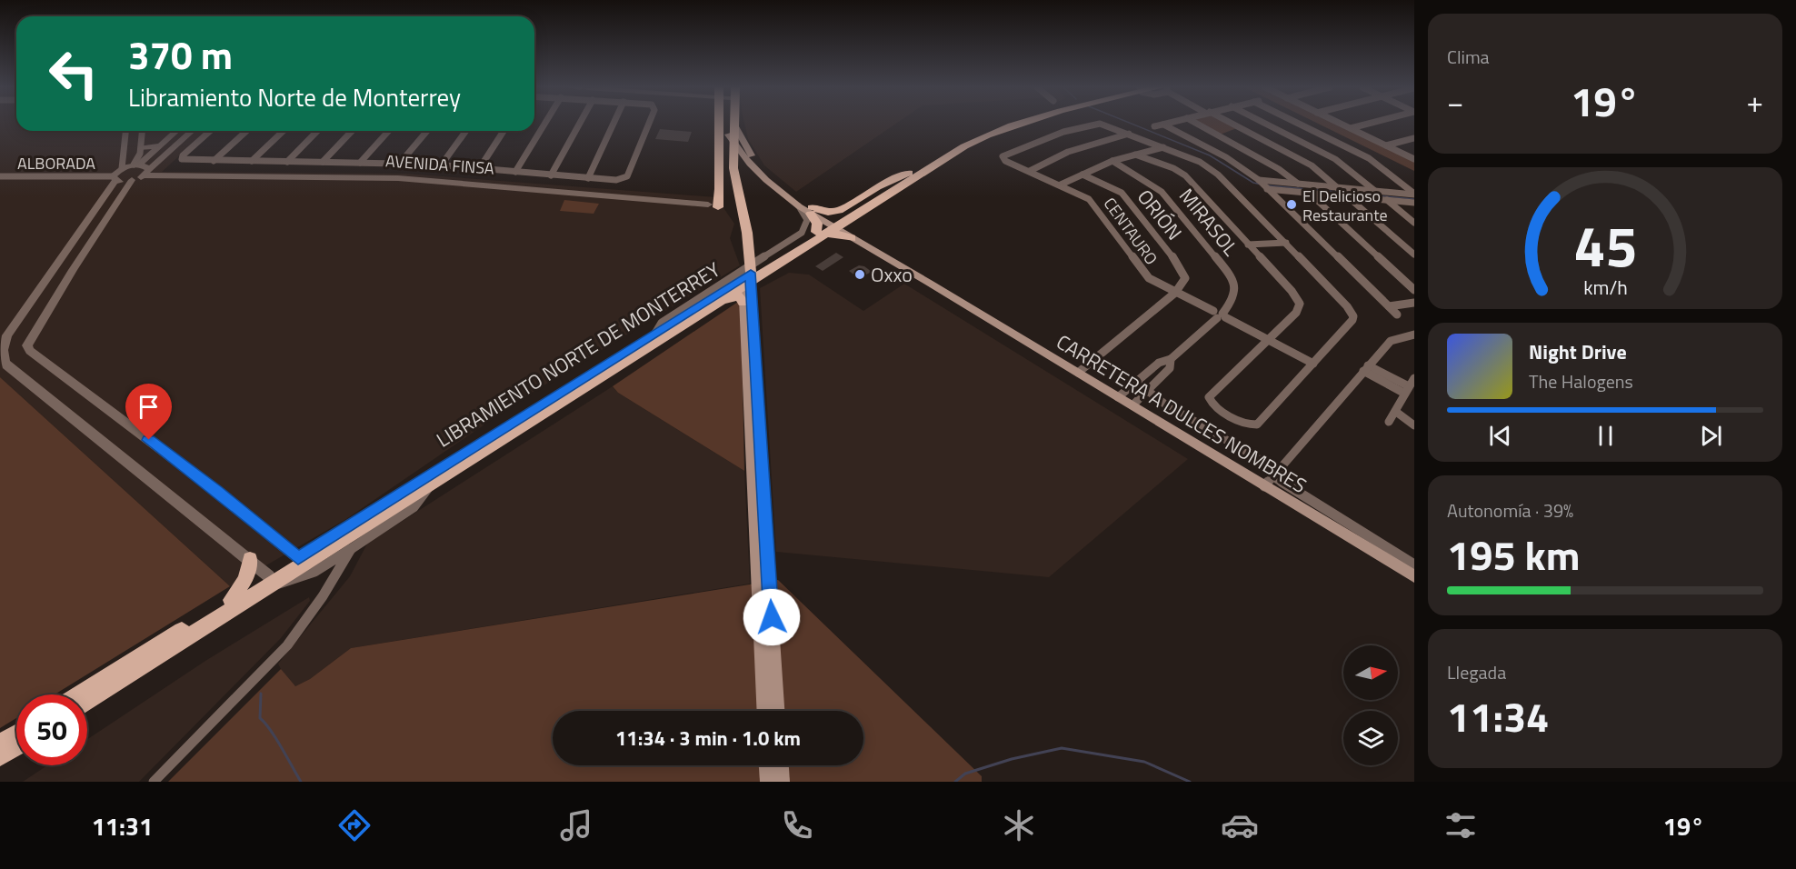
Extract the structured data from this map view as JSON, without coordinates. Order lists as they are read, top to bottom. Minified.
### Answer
{"streets":{"main road":["LIBRAMIENTO NORTE DE MONTERREY","CARRETERA A DULCES NOMBRES"],"street":["ALBORADA","AVENIDA FINSA","ORIÓN","MIRASOL","CENTAURO"]},"crossings":[["ORIÓN","CENTAURO"],["MIRASOL","CENTAURO"],["MIRASOL","CARRETERA A DULCES NOMBRES"],["LIBRAMIENTO NORTE DE MONTERREY","CARRETERA A DULCES NOMBRES"]],"places":["El Delicioso Restaurante","Oxxo"],"north":"right","page":{"tile":["Clima",["Autonomía · 39%","195 km"],["Llegada","11:34"]],"turn":["370 m","Libramiento Norte de Monterrey"],"heat":["−","19°","+"],"song":["Night Drive","The Halogens"],"limit":"50","trip":"11:34 · 3 min · 1.0 km","tabs":["11:31","19°"],"gauge":["45","km/h"]}}
